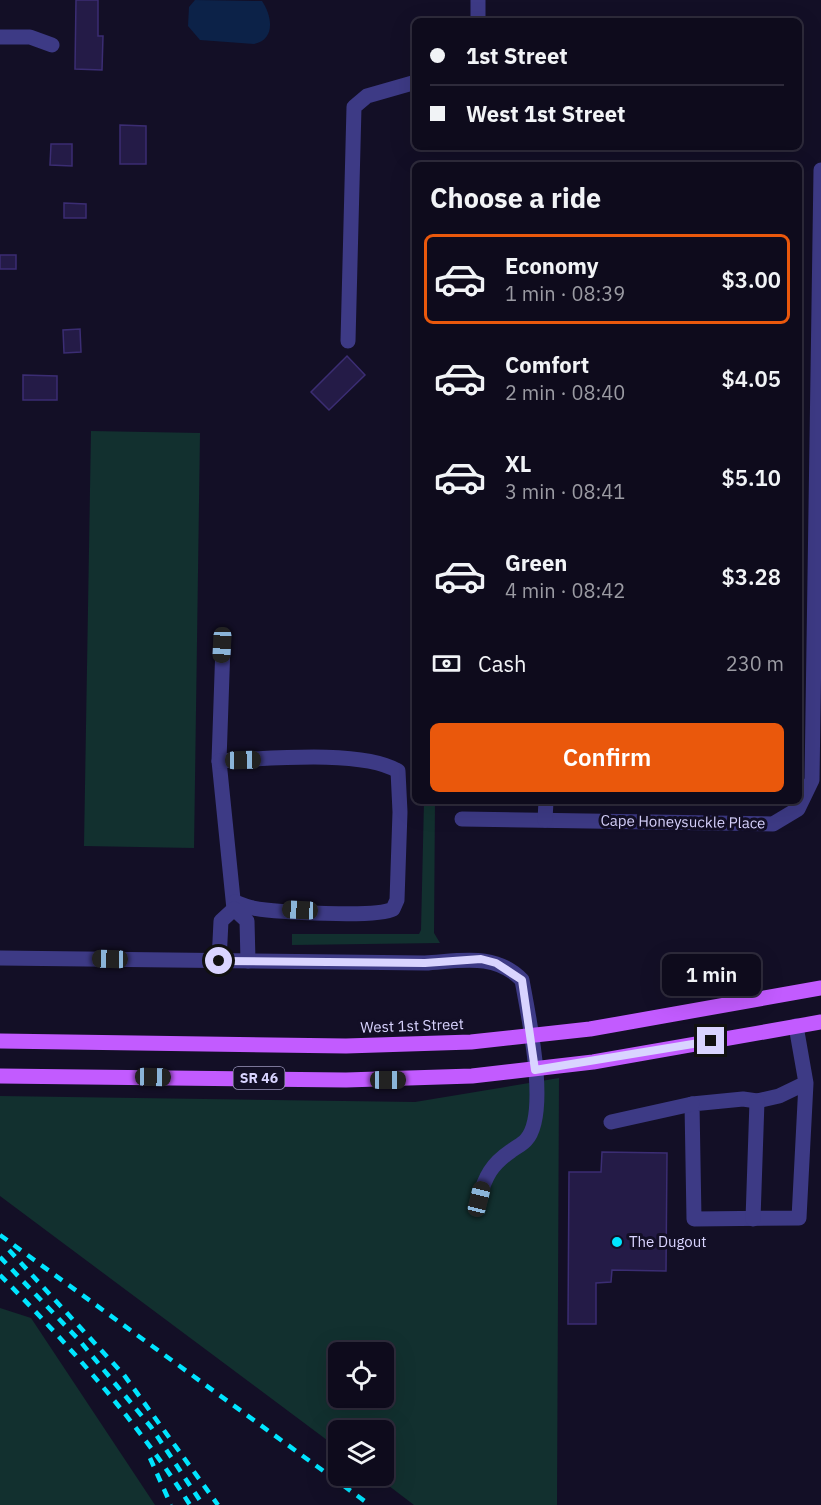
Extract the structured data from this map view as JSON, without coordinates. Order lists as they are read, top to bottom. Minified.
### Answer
{"streets":{"main road":["West 1st Street","SR 46"],"street":["Cape Honeysuckle Place"]},"places":["The Dugout"],"page":{"banner":["1st Street","West 1st Street"],"heading":"Choose a ride","list":[{"name":"Economy","note":"1 min · 08:39","value":"$3.00"},{"name":"Comfort","note":"2 min · 08:40","value":"$4.05"},{"name":"XL","note":"3 min · 08:41","value":"$5.10"},{"name":"Green","note":"4 min · 08:42","value":"$3.28"}],"pay":["Cash","230 m"],"buttons":"Confirm","bubble":"1 min"}}
